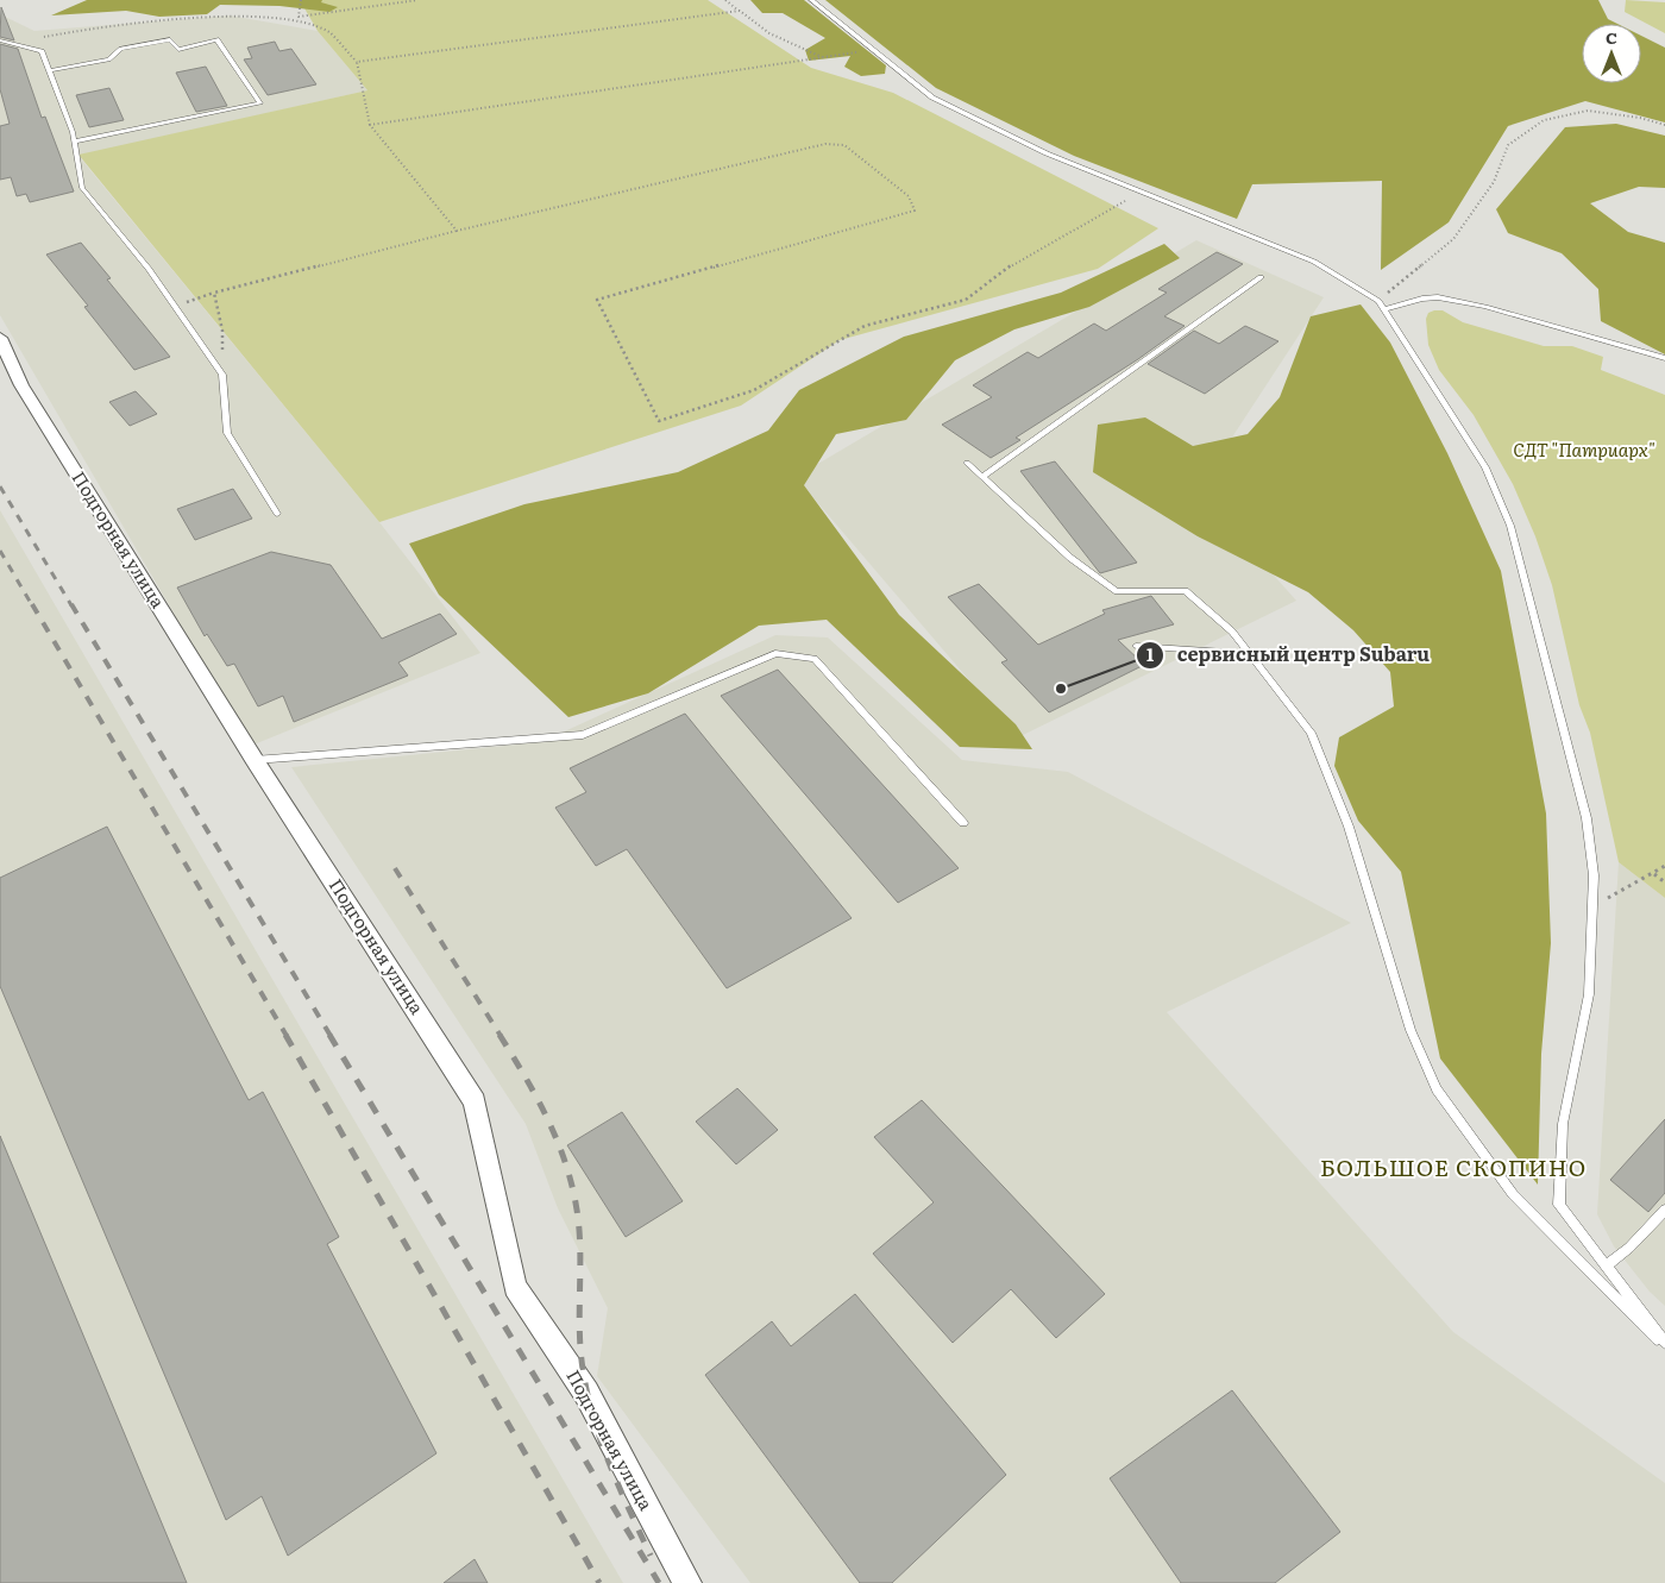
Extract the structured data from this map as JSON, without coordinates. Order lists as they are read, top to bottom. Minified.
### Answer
{"streets":{"street":["Подгорная улица"]},"districts":["БОЛЬШОЕ СКОПИНО"],"parks":["СДТ \"Патриарх\""],"places":["сервисный центр Subaru"],"north":"top"}
